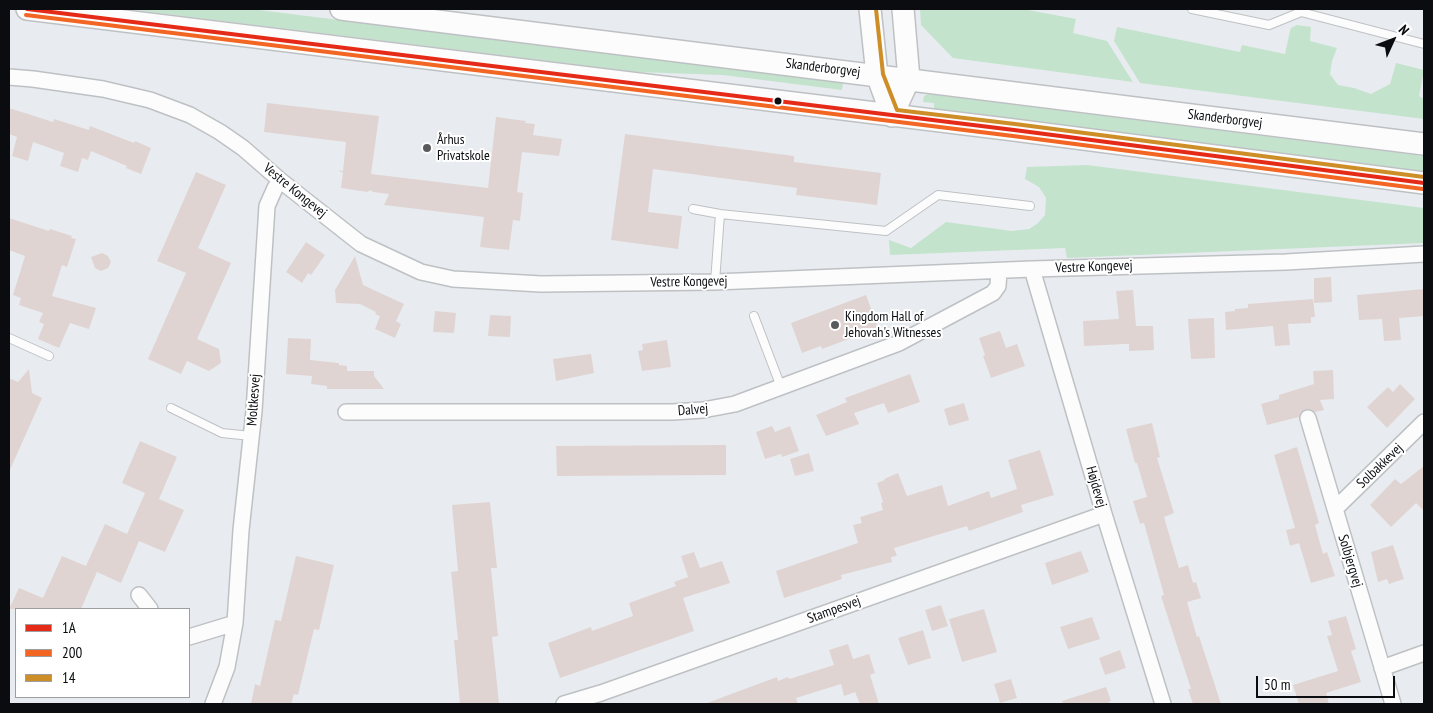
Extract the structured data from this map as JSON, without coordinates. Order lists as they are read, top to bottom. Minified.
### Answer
{"streets":{"main road":["Skanderborgvej"],"street":["Vestre Kongevej","Moltkesvej","Dalvej","Solbakkevej","Højdevej","Solbjergvej","Stampesvej"]},"crossings":[["Vestre Kongevej","Moltkesvej"],["Vestre Kongevej","Dalvej"],["Vestre Kongevej","Højdevej"],["Solbakkevej","Solbjergvej"],["Højdevej","Stampesvej"]],"places":["Århus Privatskole","Kingdom Hall of Jehovah's Witnesses"],"lines":["transit line 1A","transit line 14","transit line 200"],"legend":["1A","200","14"],"scale_bar":"50 m","north":"top right"}
